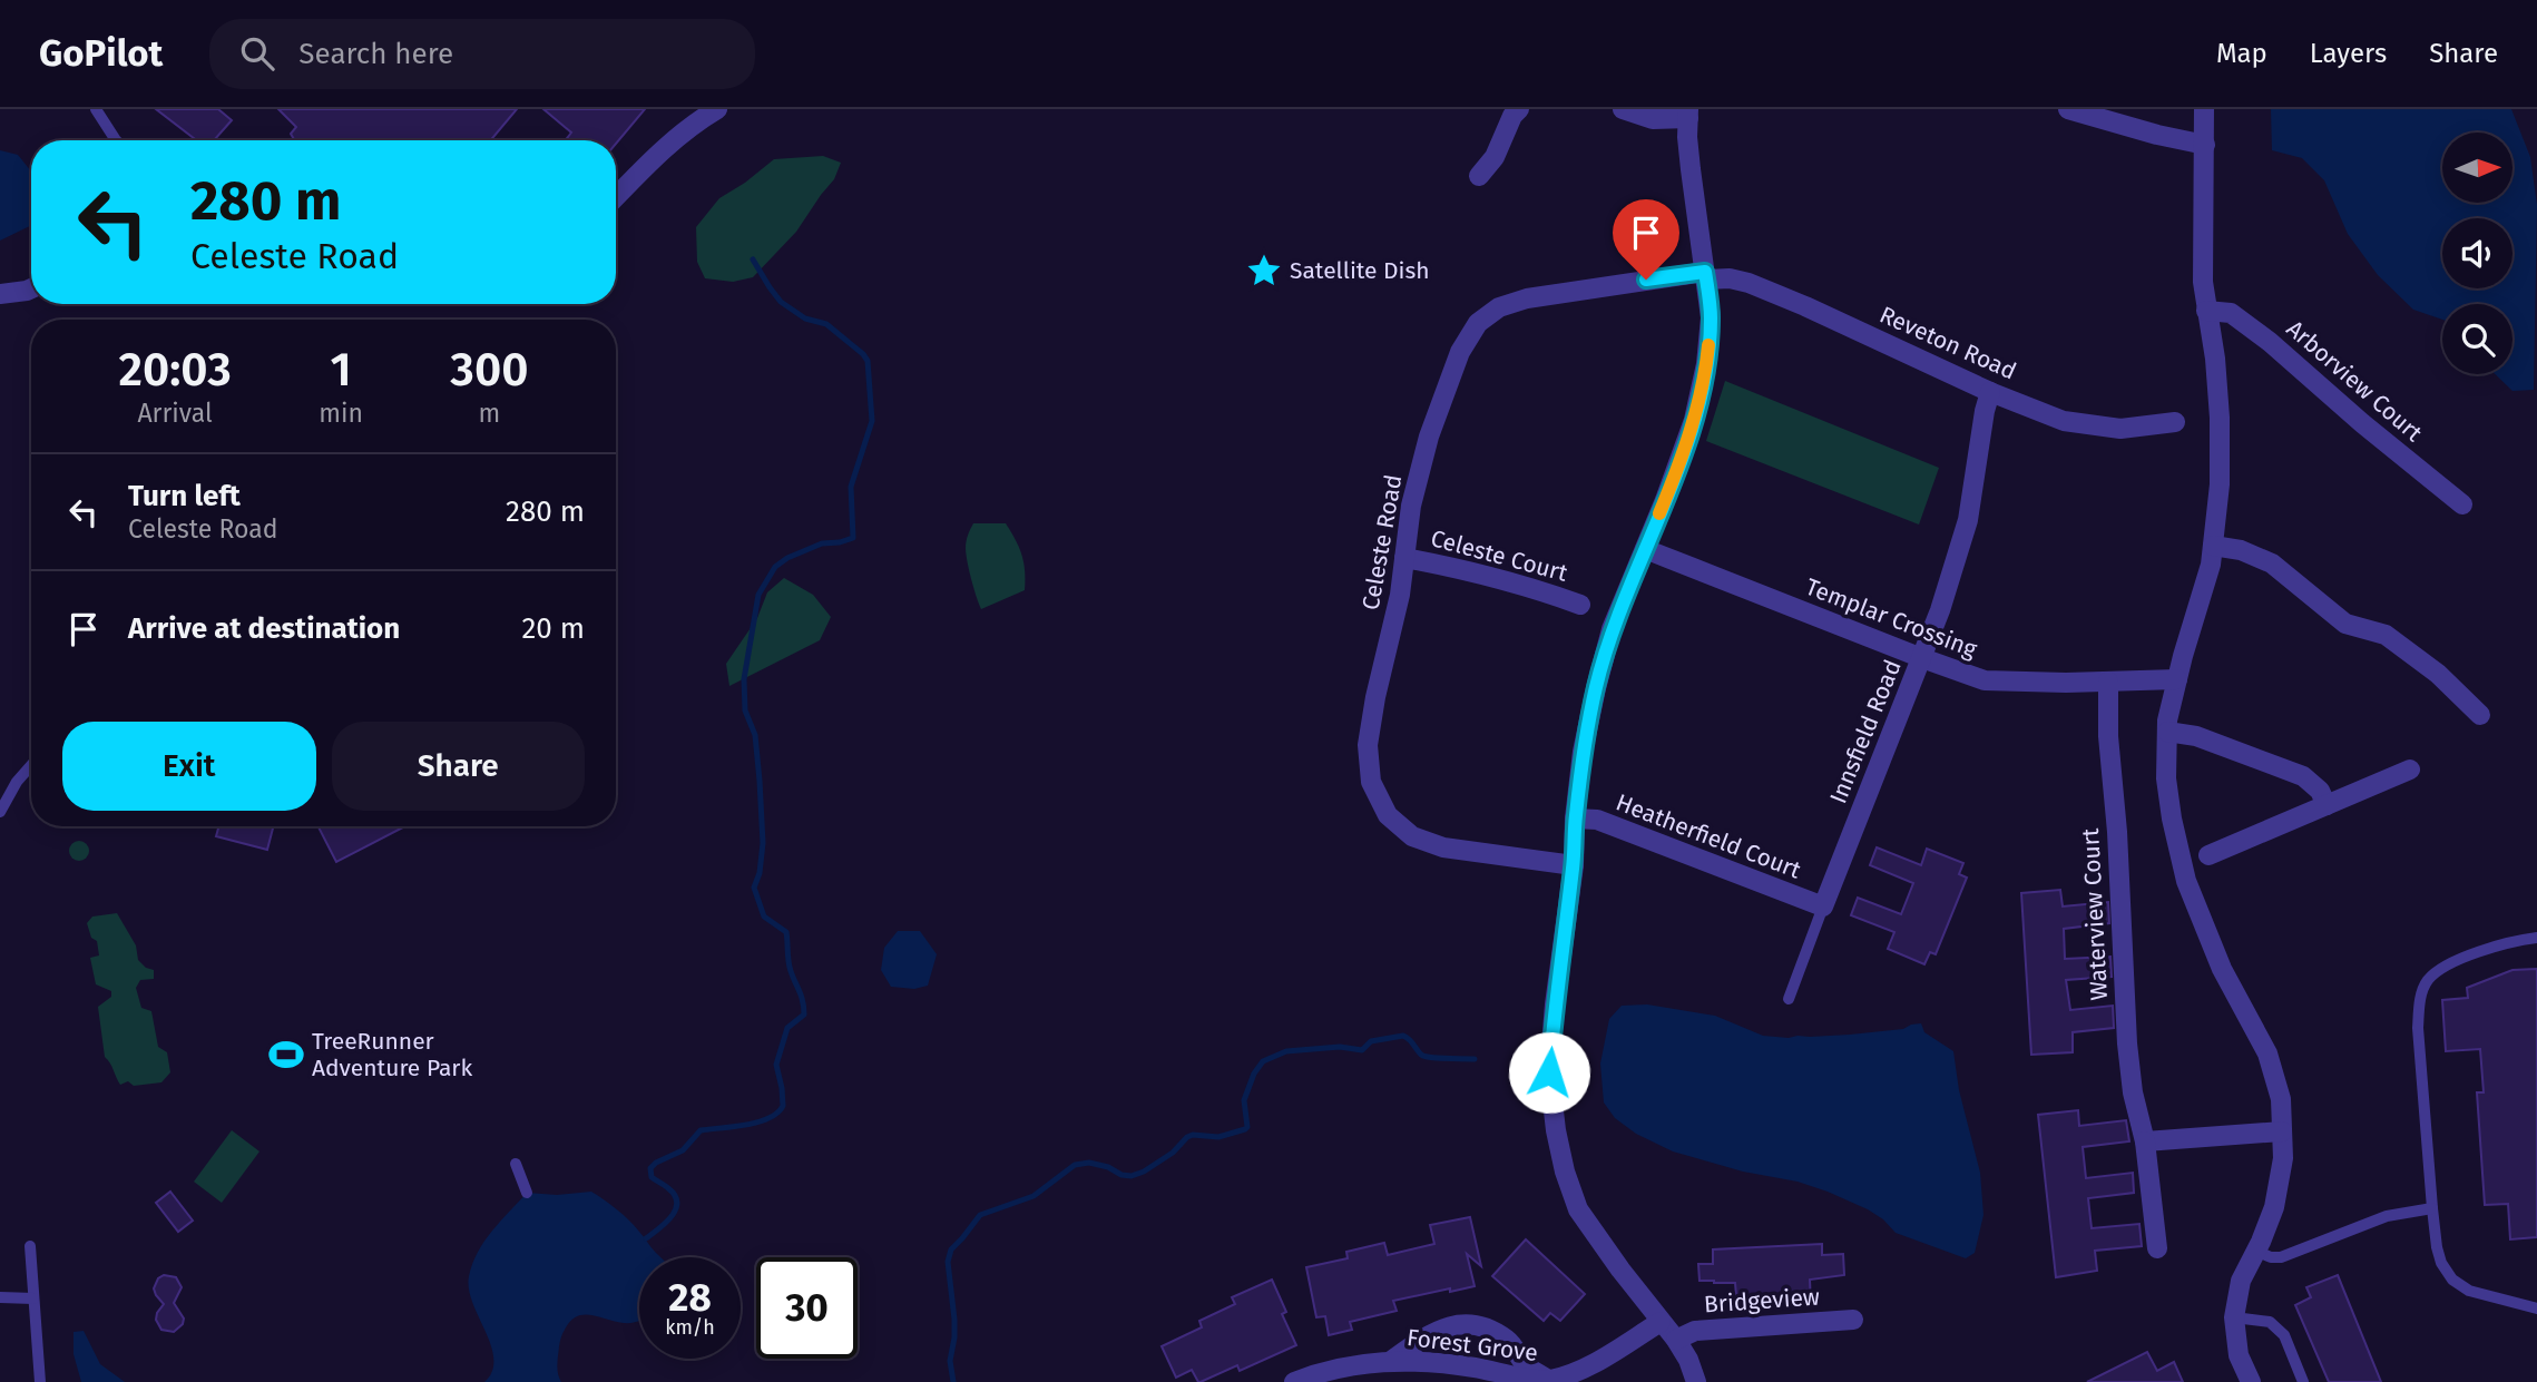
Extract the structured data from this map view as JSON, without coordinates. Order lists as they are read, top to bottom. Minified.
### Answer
{"streets":{"street":["Reveton Road","Arborview Court","Celeste Road","Celeste Court","Templar Crossing","Innsfield Road","Heatherfield Court","Waterview Court","Bridgeview","Forest Grove"]},"crossings":[["Reveton Road","Celeste Road"],["Reveton Road","Innsfield Road"],["Celeste Road","Celeste Court"],["Templar Crossing","Innsfield Road"],["Templar Crossing","Waterview Court"],["Innsfield Road","Heatherfield Court"]],"places":{"place":["Satellite Dish"],"sports":["TreeRunner Adventure Park"]},"north":"right","page":{"header":"GoPilot","search":"Search here","nav":["Map","Layers","Share"],"turn":["280 m","Celeste Road"],"eta":["20:03","Arrival","1","min","300","m"],"list":[{"name":"Turn left","note":"Celeste Road","value":"280 m"},{"name":"Arrive at destination","value":"20 m"}],"buttons":["Exit","Share"],"speed":"28 km/h","limit":"30"}}
